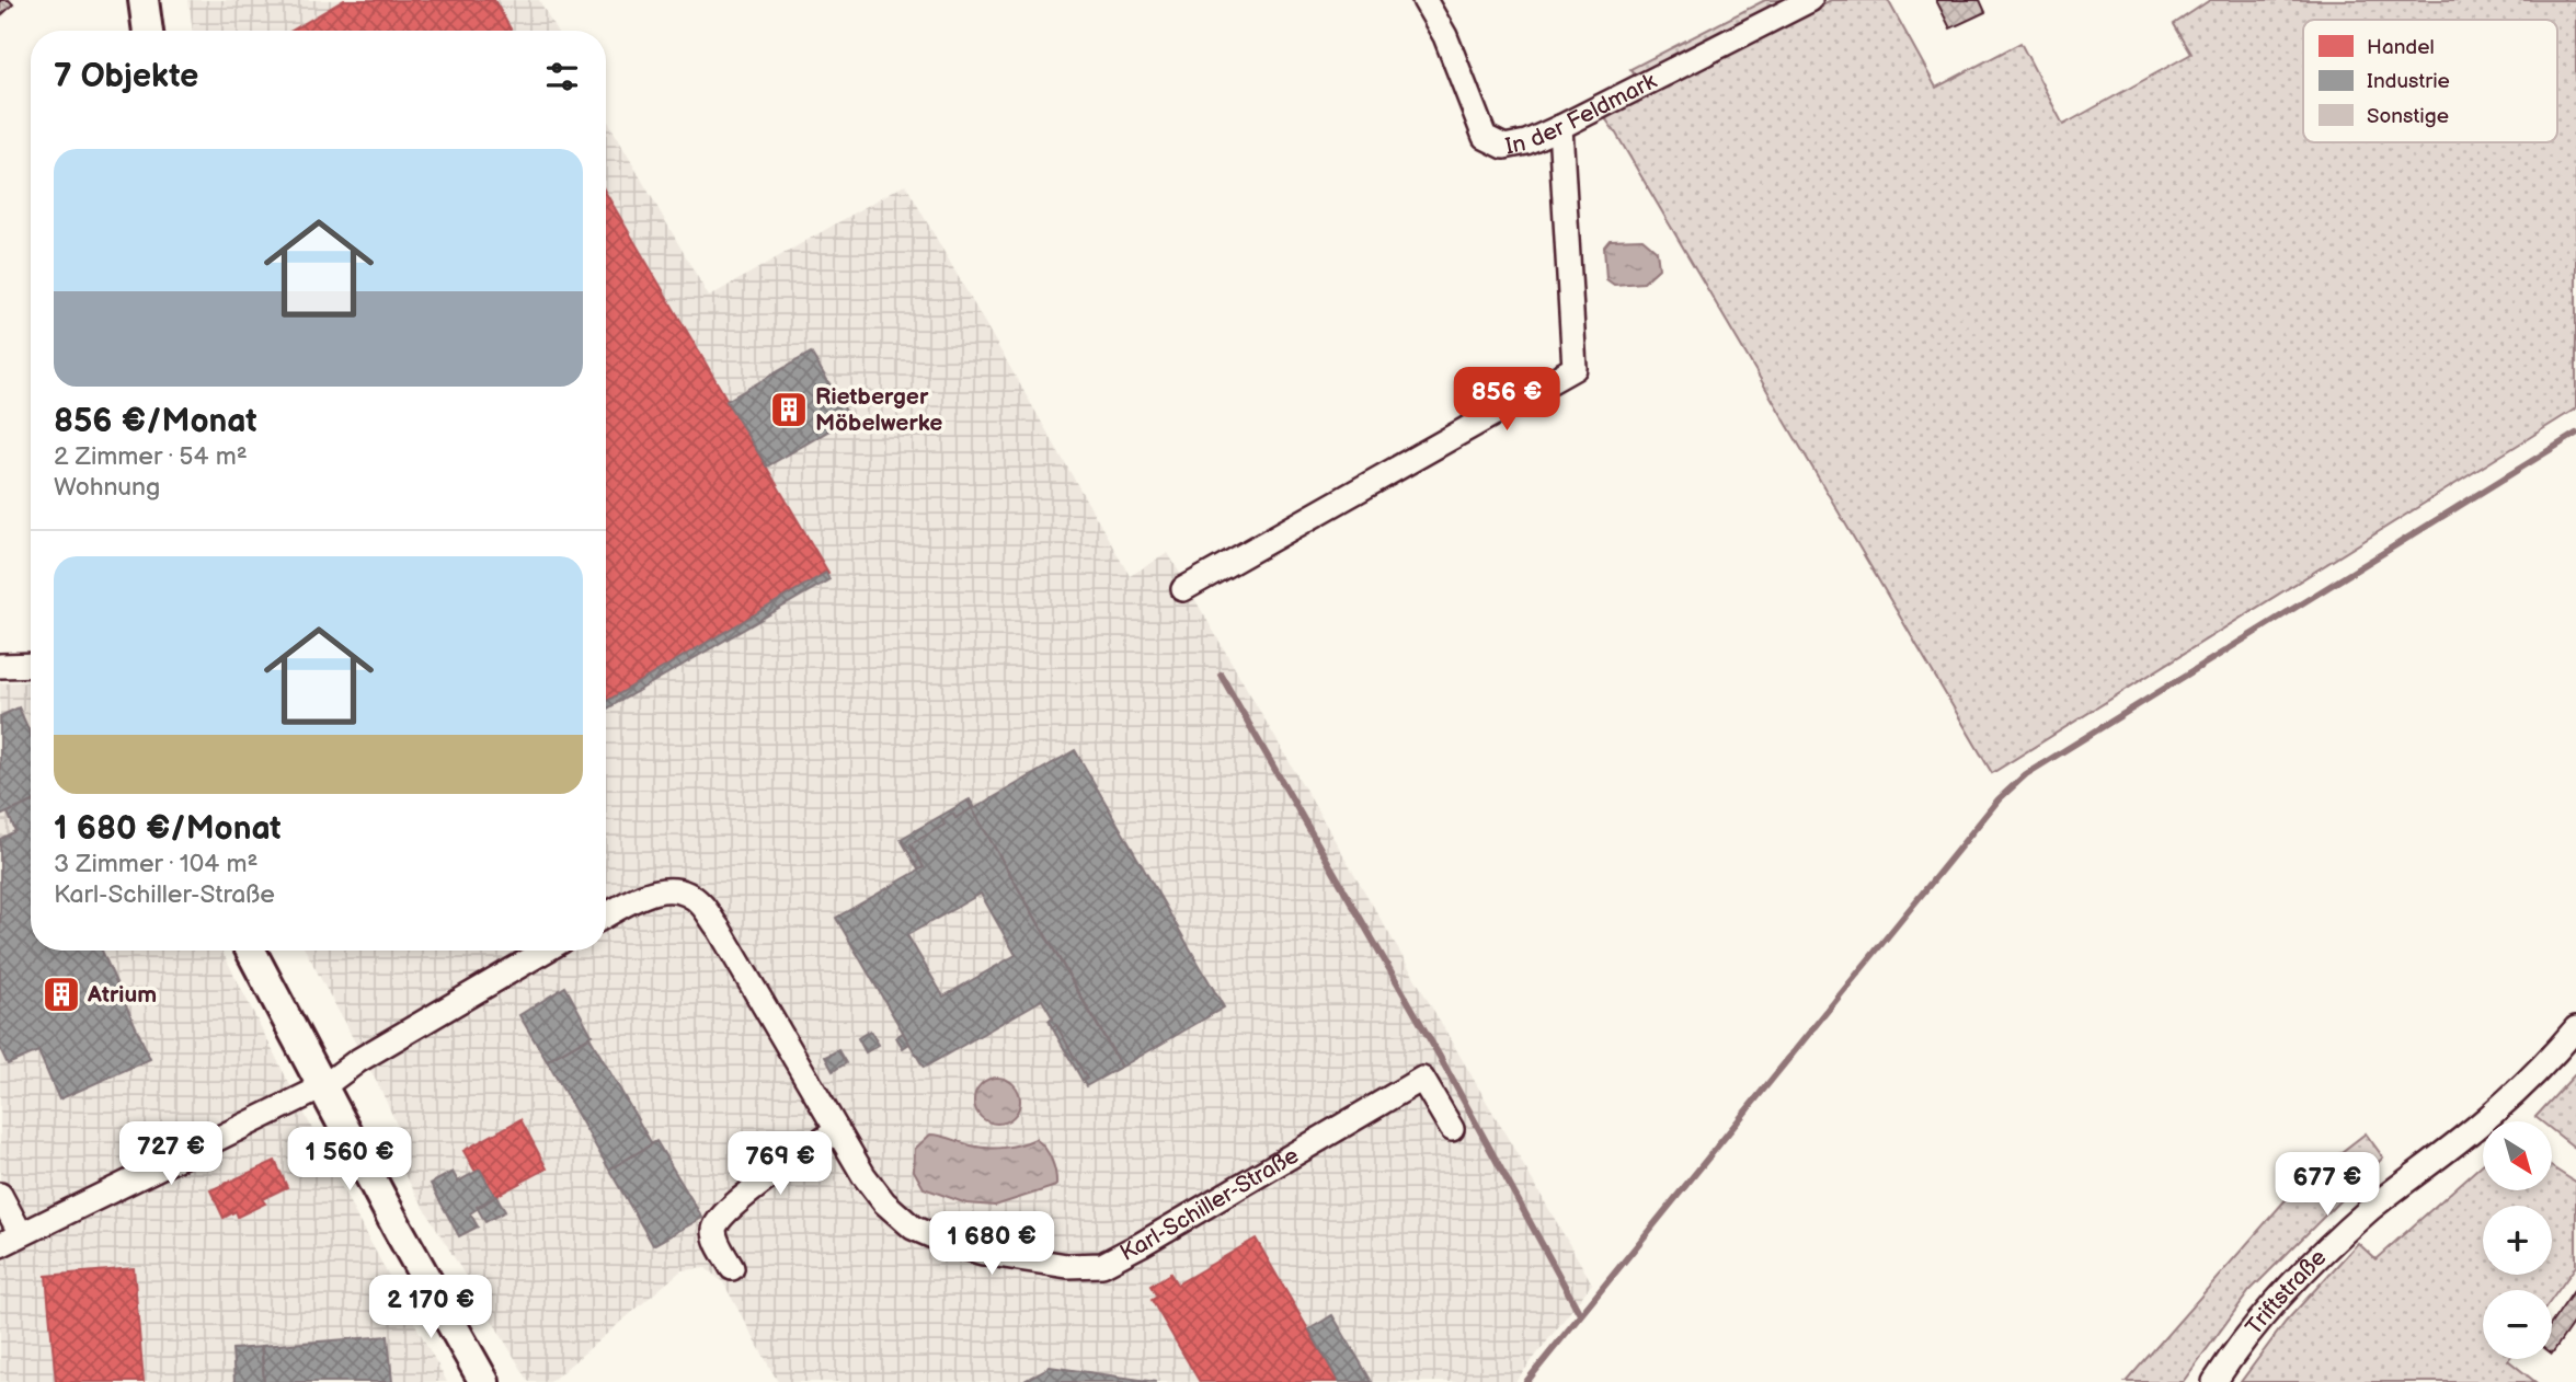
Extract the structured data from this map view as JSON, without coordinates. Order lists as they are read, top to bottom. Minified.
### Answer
{"streets":{"street":["In der Feldmark","Karl-Schiller-Straße","Triftstraße"]},"places":{"building":["Rietberger Möbelwerke","Atrium"]},"legend":["Handel","Industrie","Sonstige"],"north":"bottom right","page":{"heading":"7 Objekte","list":[{"name":"856 €/Monat","note":"2 Zimmer · 54 m² · Wohnung"},{"name":"1 680 €/Monat","note":"3 Zimmer · 104 m² · Karl-Schiller-Straße"}],"price":["856 €","727 €","1 560 €","769 €","677 €","1 680 €","2 170 €"],"map_buttons":["+","−"]}}
